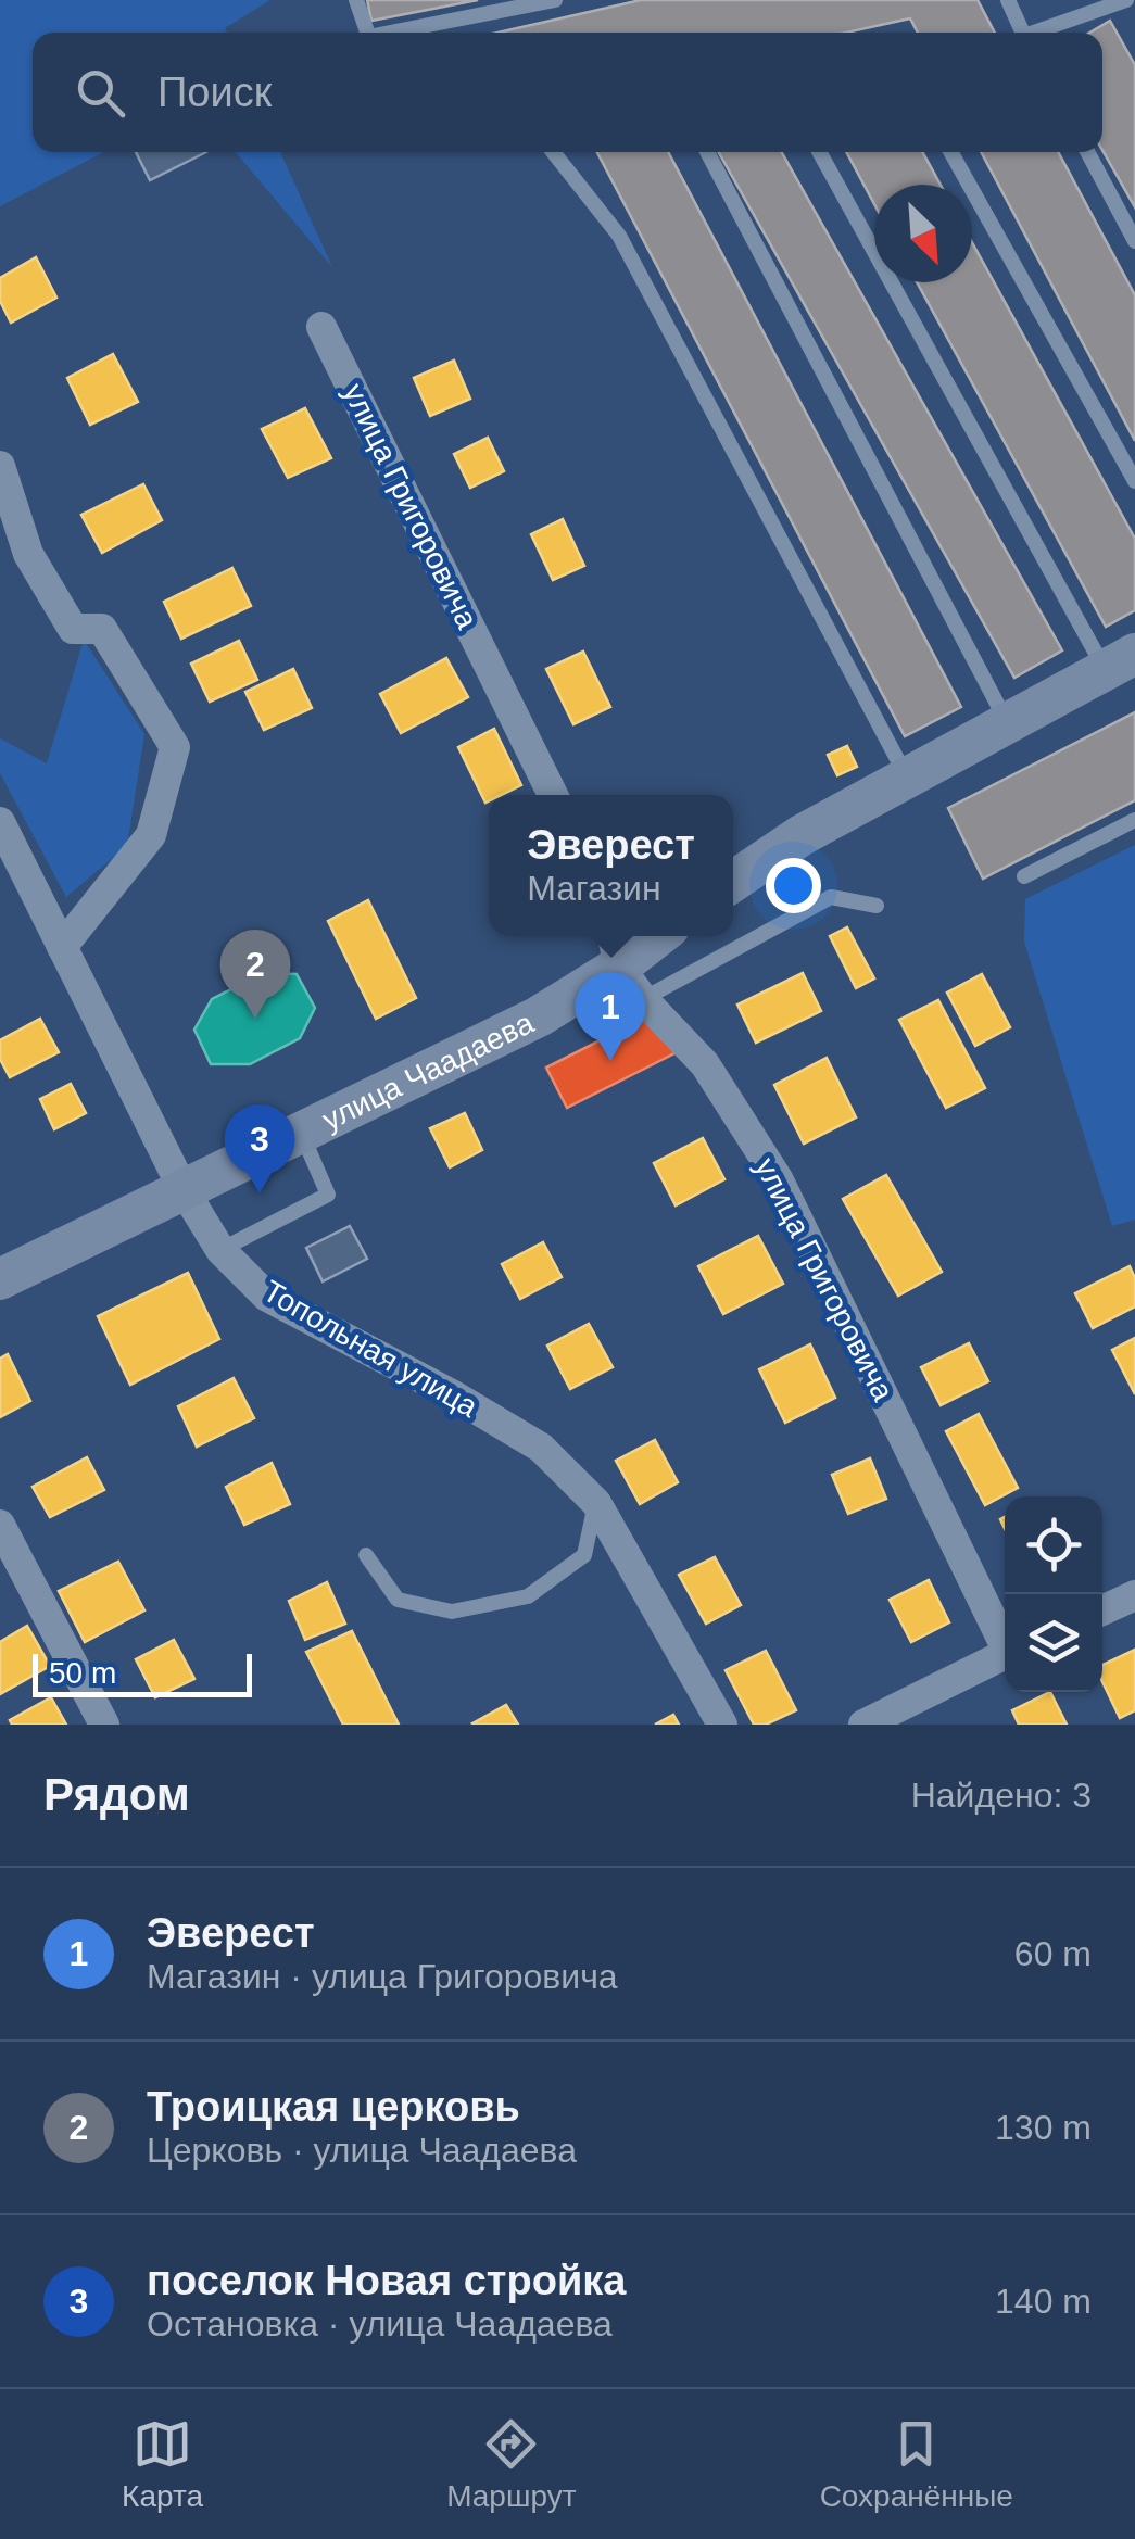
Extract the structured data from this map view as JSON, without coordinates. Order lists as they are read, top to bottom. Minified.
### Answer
{"streets":{"street":["улица Григоровича","улица Чаадаева","Топольная улица"]},"crossings":[["улица Григоровича","улица Чаадаева"],["улица Чаадаева","Топольная улица"]],"scale_bar":"50 m","north":"bottom right","page":{"search":"Поиск","popup":["Эверест","Магазин"],"pins":["2","1","3"],"scale":"50 m","heading":["Рядом","Найдено: 3"],"list":[{"mark":"1","name":"Эверест","note":"Магазин · улица Григоровича","value":"60 m"},{"mark":"2","name":"Троицкая церковь","note":"Церковь · улица Чаадаева","value":"130 m"},{"mark":"3","name":"поселок Новая стройка","note":"Остановка · улица Чаадаева","value":"140 m"}],"nav":["Карта","Маршрут","Сохранённые"]}}
